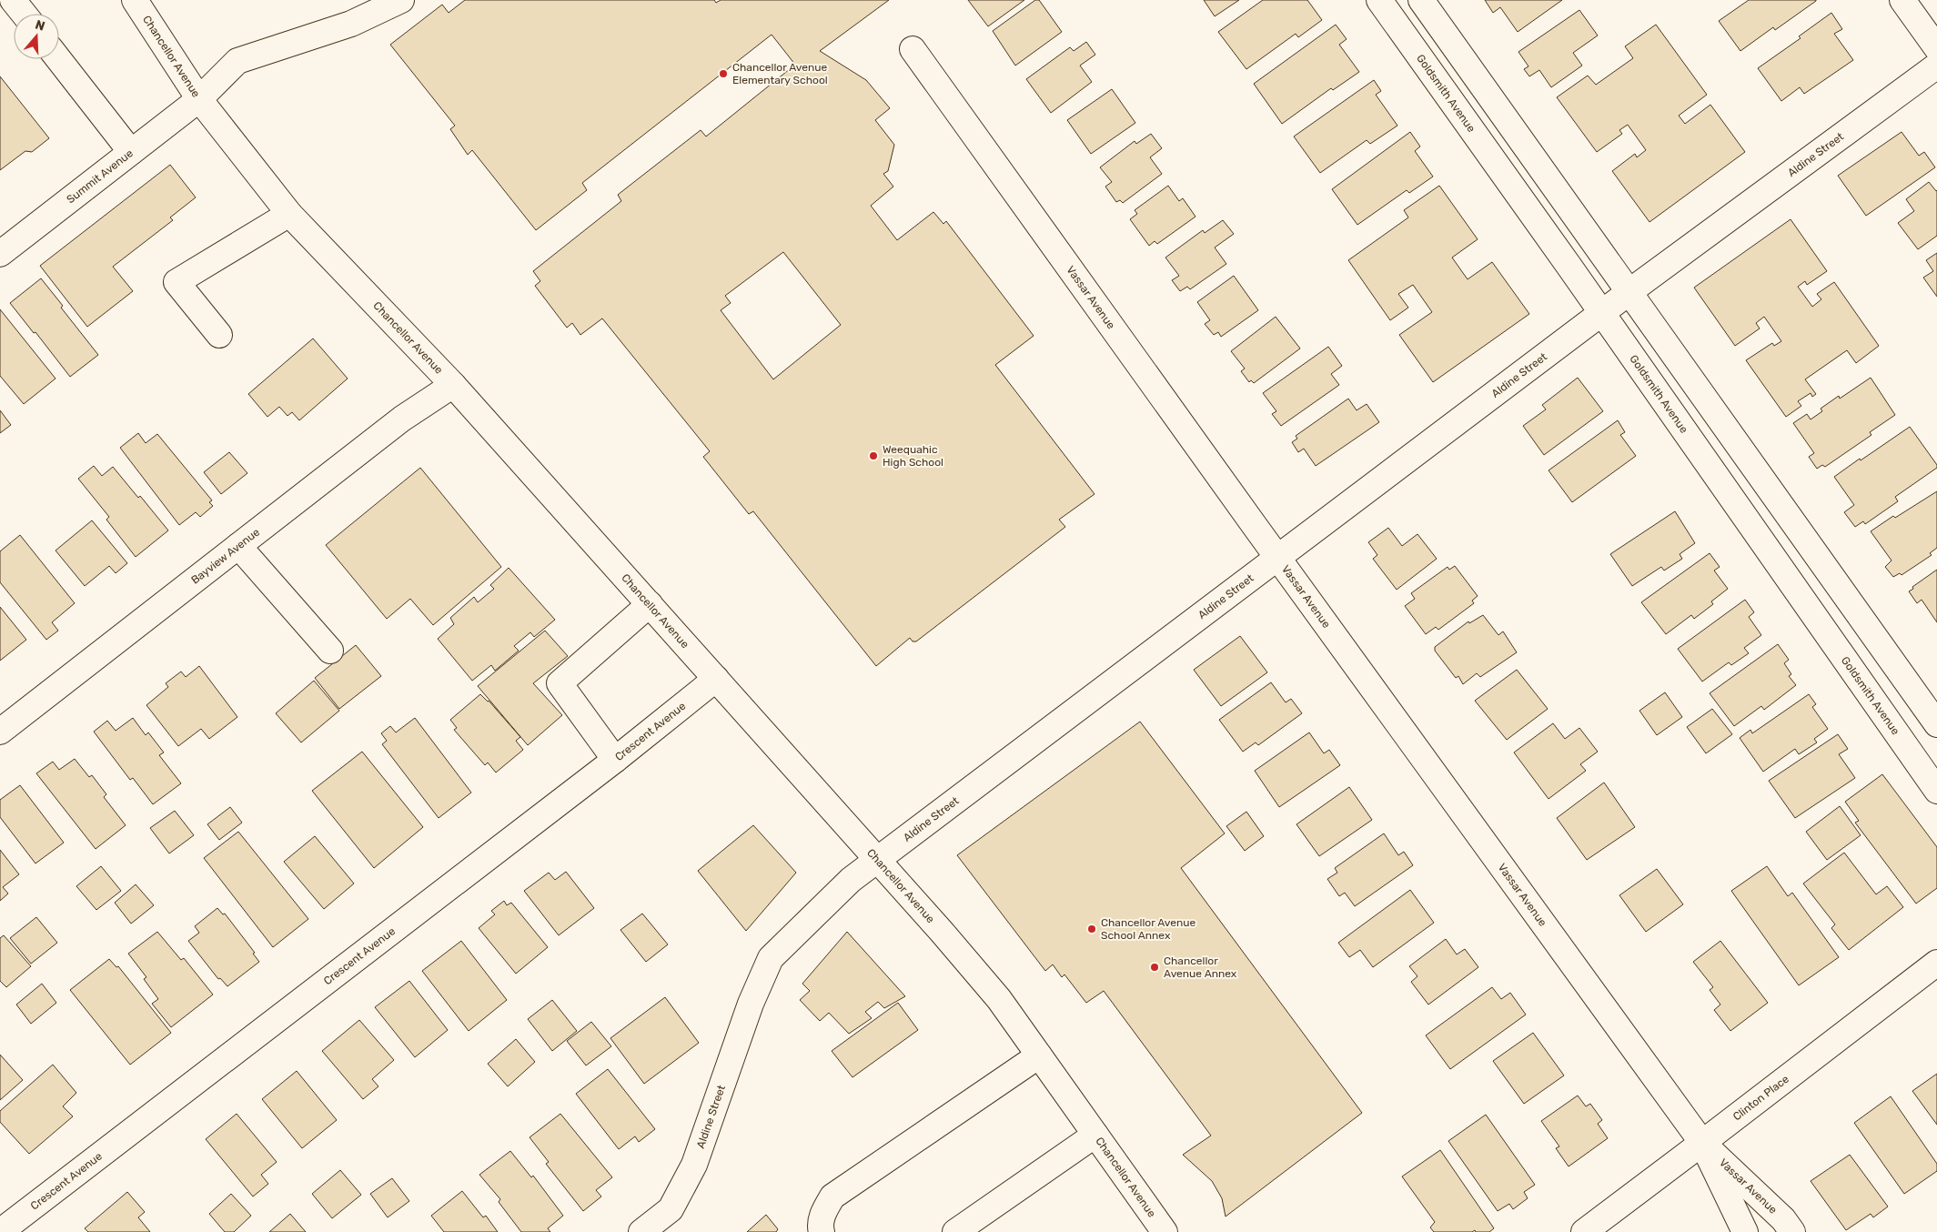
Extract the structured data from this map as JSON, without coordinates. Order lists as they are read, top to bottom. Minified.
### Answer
{"streets":{"street":["Chancellor Avenue","Goldsmith Avenue","Aldine Street","Summit Avenue","Vassar Avenue","Bayview Avenue","Crescent Avenue","Clinton Place"]},"crossings":[["Chancellor Avenue","Aldine Street"],["Chancellor Avenue","Summit Avenue"],["Chancellor Avenue","Bayview Avenue"],["Chancellor Avenue","Crescent Avenue"],["Goldsmith Avenue","Aldine Street"],["Aldine Street","Vassar Avenue"],["Vassar Avenue","Clinton Place"]],"places":["Chancellor Avenue Elementary School","Weequahic High School","Chancellor Avenue School Annex","Chancellor Avenue Annex"],"north":"top"}
